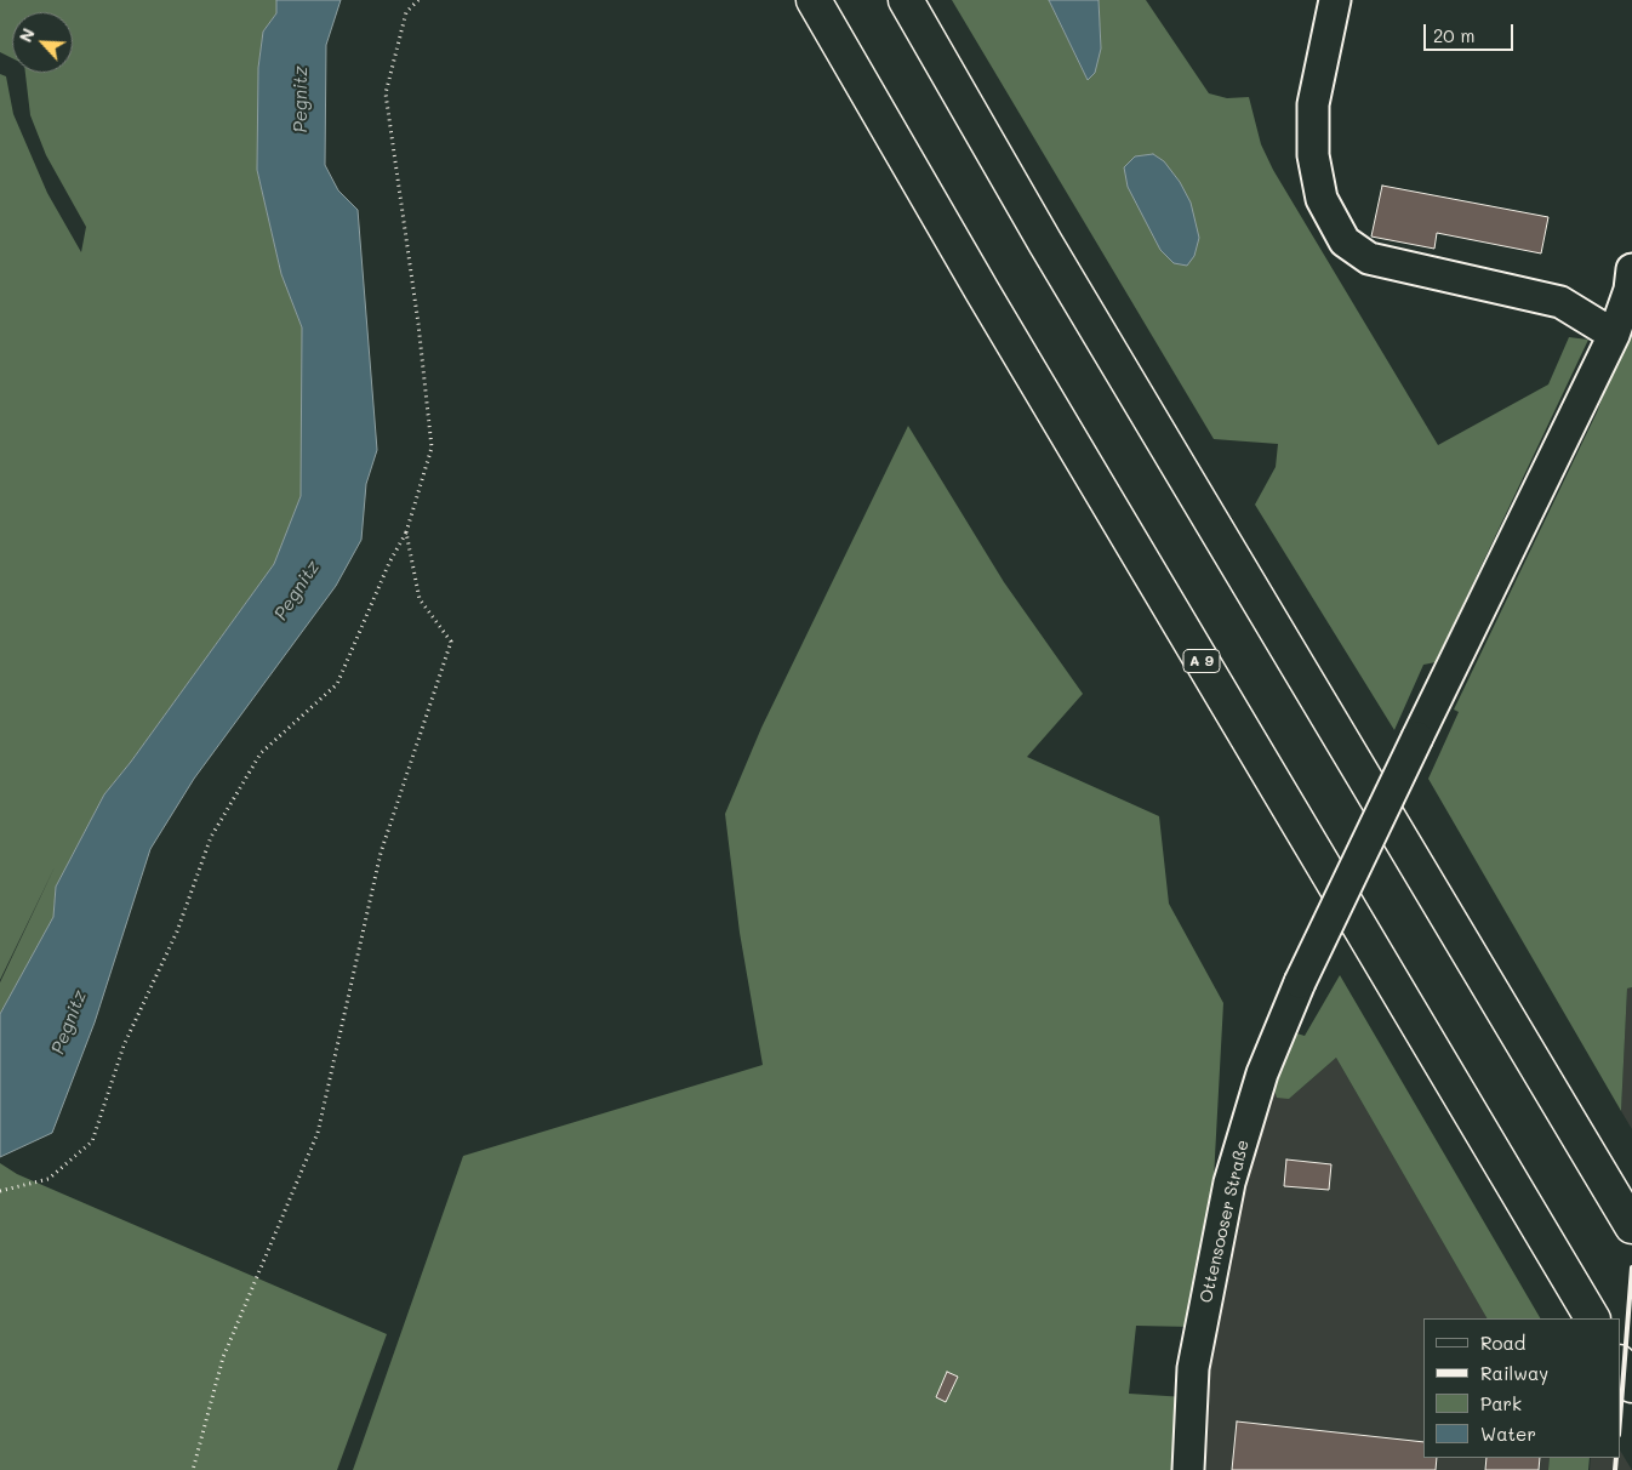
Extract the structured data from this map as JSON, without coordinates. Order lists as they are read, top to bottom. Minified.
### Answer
{"streets":{"highway":["A 9"],"street":["Ottensooser Straße"]},"water":["Pegnitz"],"legend":["Road","Railway","Park","Water"],"scale_bar":"20 m","north":"top left"}
